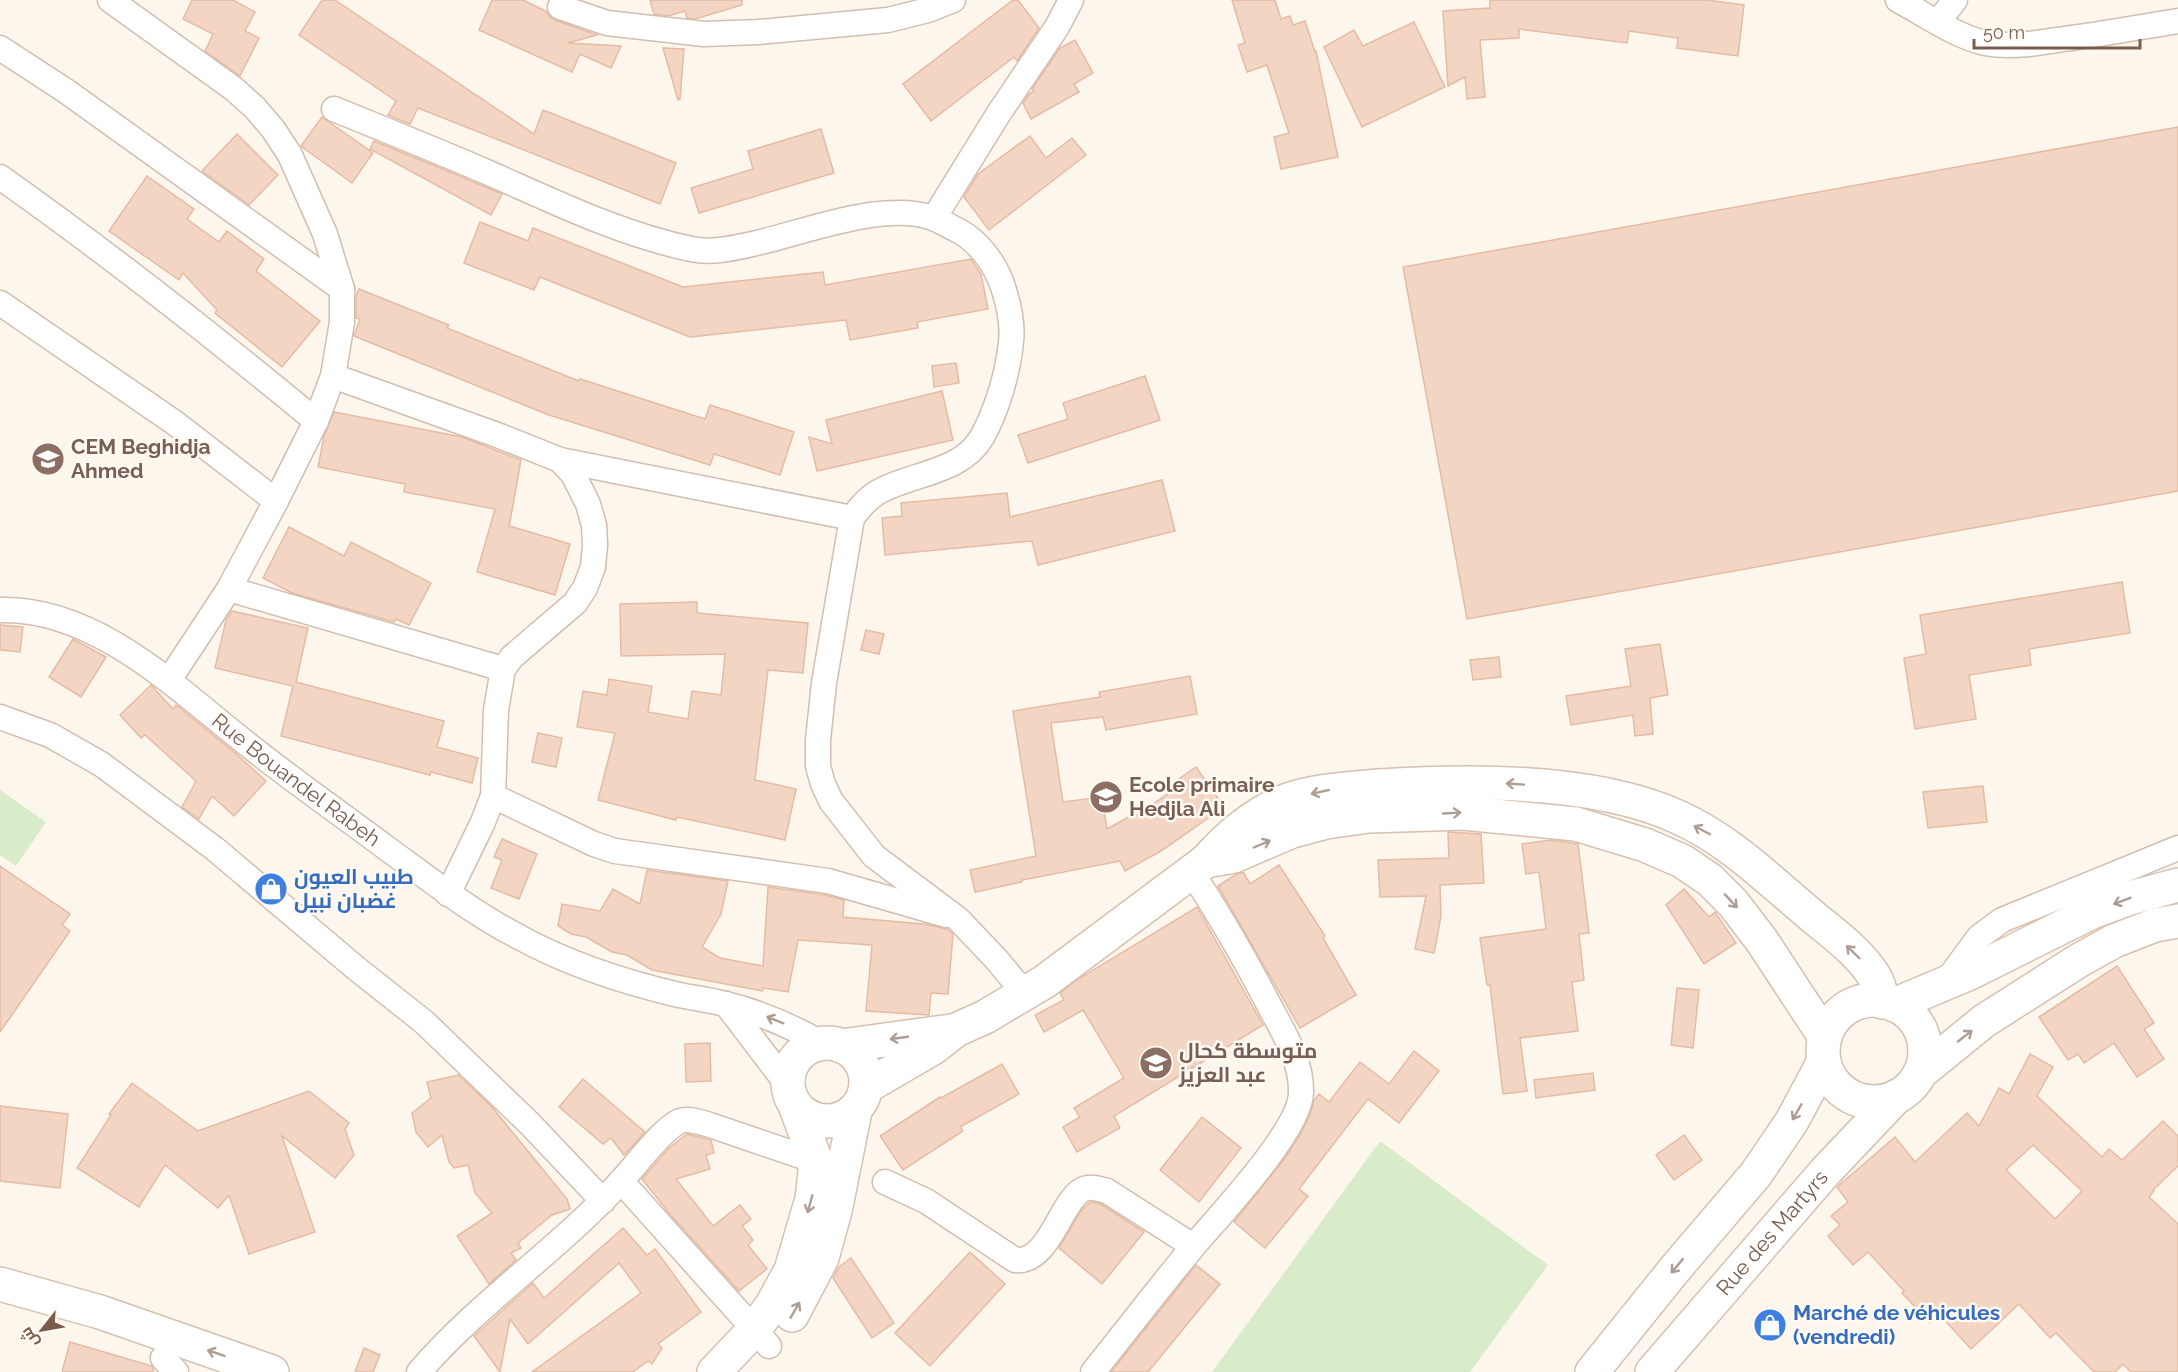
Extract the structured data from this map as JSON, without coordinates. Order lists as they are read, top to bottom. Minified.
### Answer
{"streets":{"street":["Rue Bouandel Rabeh","Rue des Martyrs"]},"places":{"school or university":["CEM Beghidja Ahmed","Ecole primaire Hedjla Ali","متوسطة كحال عبد العزيز"],"shop":["طبيب العيون غضبان نبيل","Marché de véhicules (vendredi)"]},"scale_bar":"50 m","north":"bottom left"}
